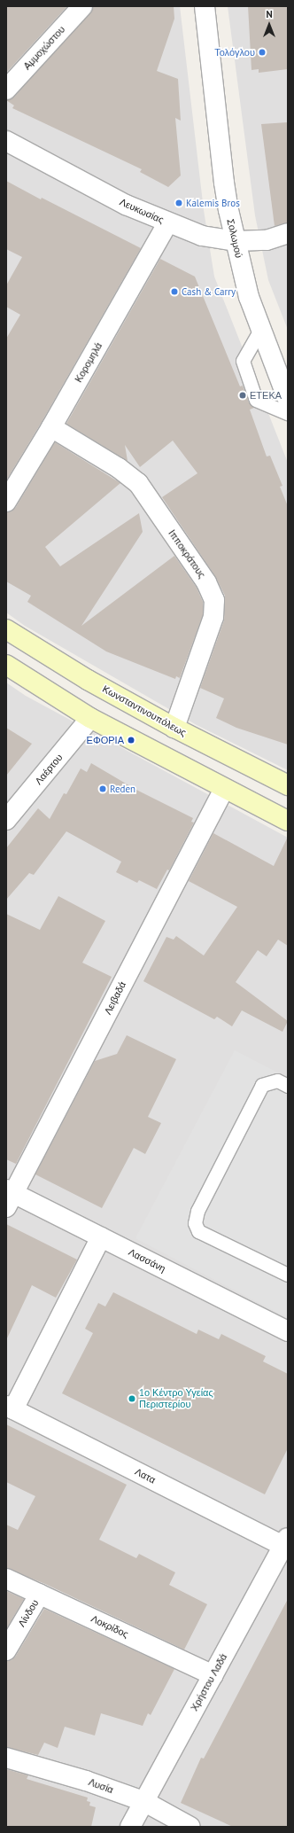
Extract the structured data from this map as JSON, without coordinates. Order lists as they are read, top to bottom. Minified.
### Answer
{"streets":{"main road":["Κωνσταντινουπόλεως"],"street":["Αμμοχώστου","Λευκωσίας","Σολωμού","Κορομηλά","Ιπποκράτους","Λαέρτου","Λειβαδά","Λασσάνη","Λατα","Λίνδου","Λοκρίδος","Χρήστου Λαδά","Λυσία"]},"crossings":[["Λευκωσίας","Σολωμού"],["Λευκωσίας","Κορομηλά"],["Κορομηλά","Ιπποκράτους"],["Ιπποκράτους","Κωνσταντινουπόλεως"],["Λειβαδά","Λασσάνη"],["Λατα","Χρήστου Λαδά"],["Λίνδου","Λοκρίδος"],["Λοκρίδος","Χρήστου Λαδά"],["Χρήστου Λαδά","Λυσία"]],"places":["Τολόγλου","Kalemis Bros","Cash & Carry","ΕΤΕΚΑ","ΕΦΟΡΙΑ","Reden","1ο Κέντρο Υγείας Περιστερίου"],"north":"top"}
